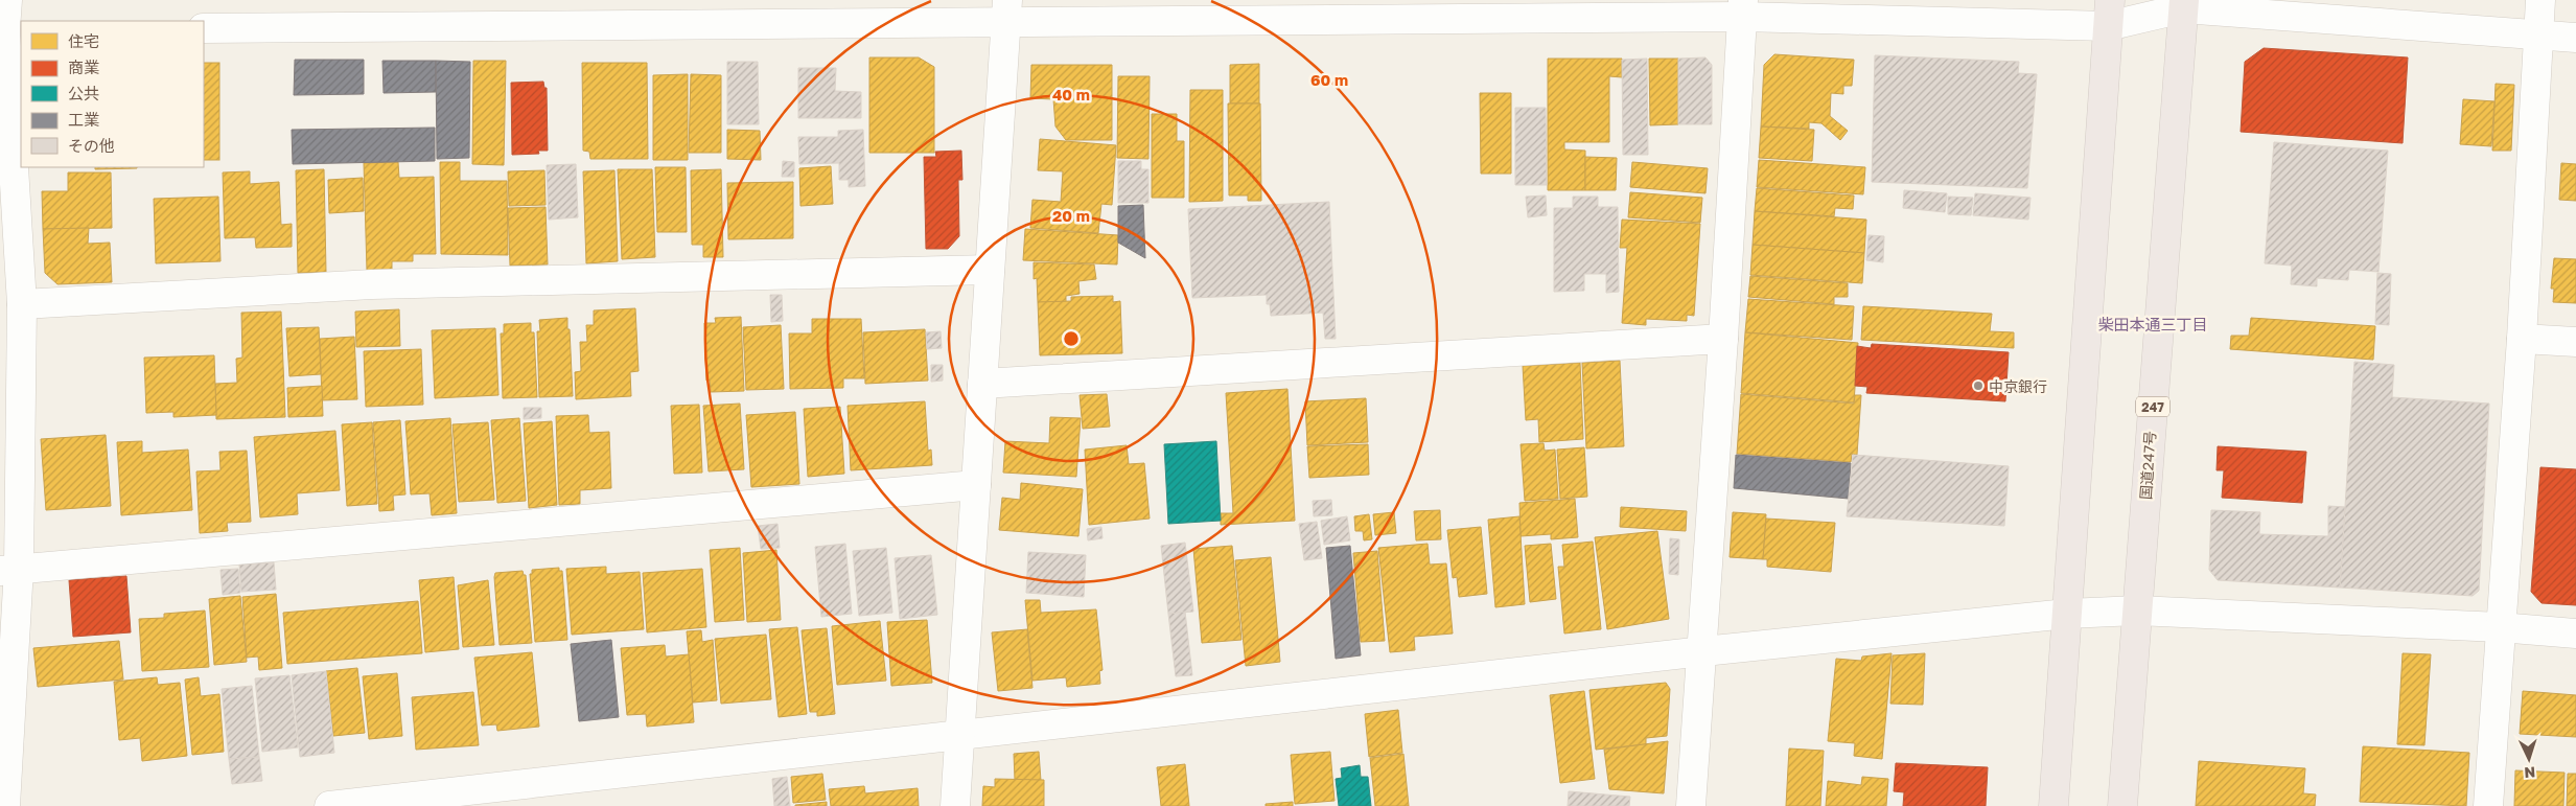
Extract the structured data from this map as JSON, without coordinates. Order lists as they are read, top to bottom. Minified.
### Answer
{"streets":{"highway":["247","国道247号"]},"districts":["柴田本通三丁目"],"places":["中京銀行"],"legend":["住宅","商業","公共","工業","その他"],"north":"bottom","rings":["60 m","40 m","20 m"]}
